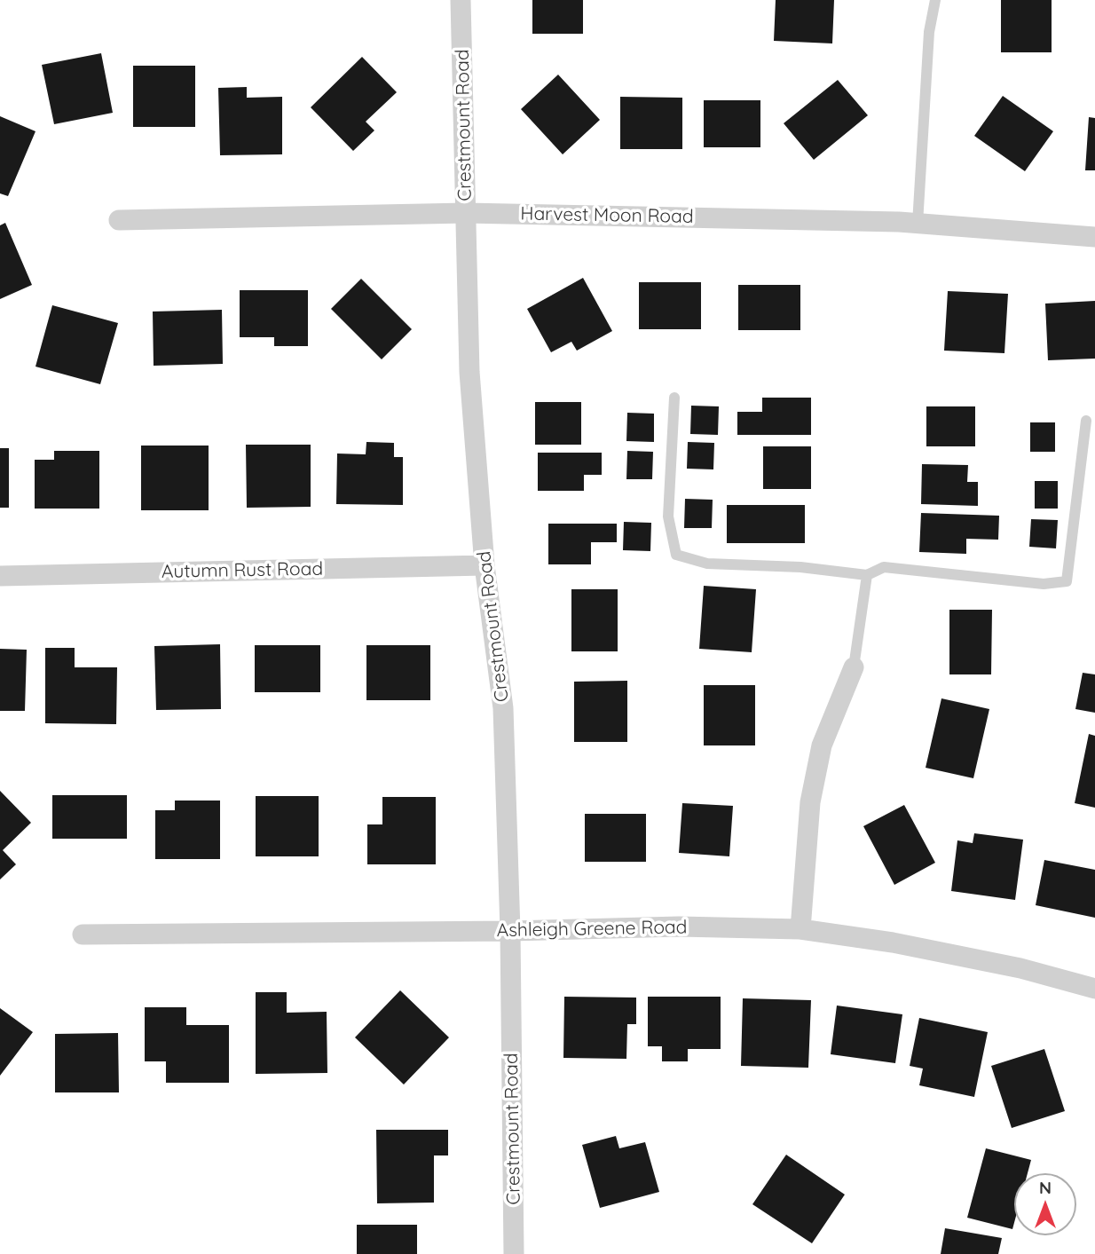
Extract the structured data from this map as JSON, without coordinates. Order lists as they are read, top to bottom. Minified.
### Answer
{"streets":{"street":["Crestmount Road","Harvest Moon Road","Autumn Rust Road","Ashleigh Greene Road"]},"crossings":[["Crestmount Road","Harvest Moon Road"],["Crestmount Road","Autumn Rust Road"],["Crestmount Road","Ashleigh Greene Road"]],"north":"top"}
